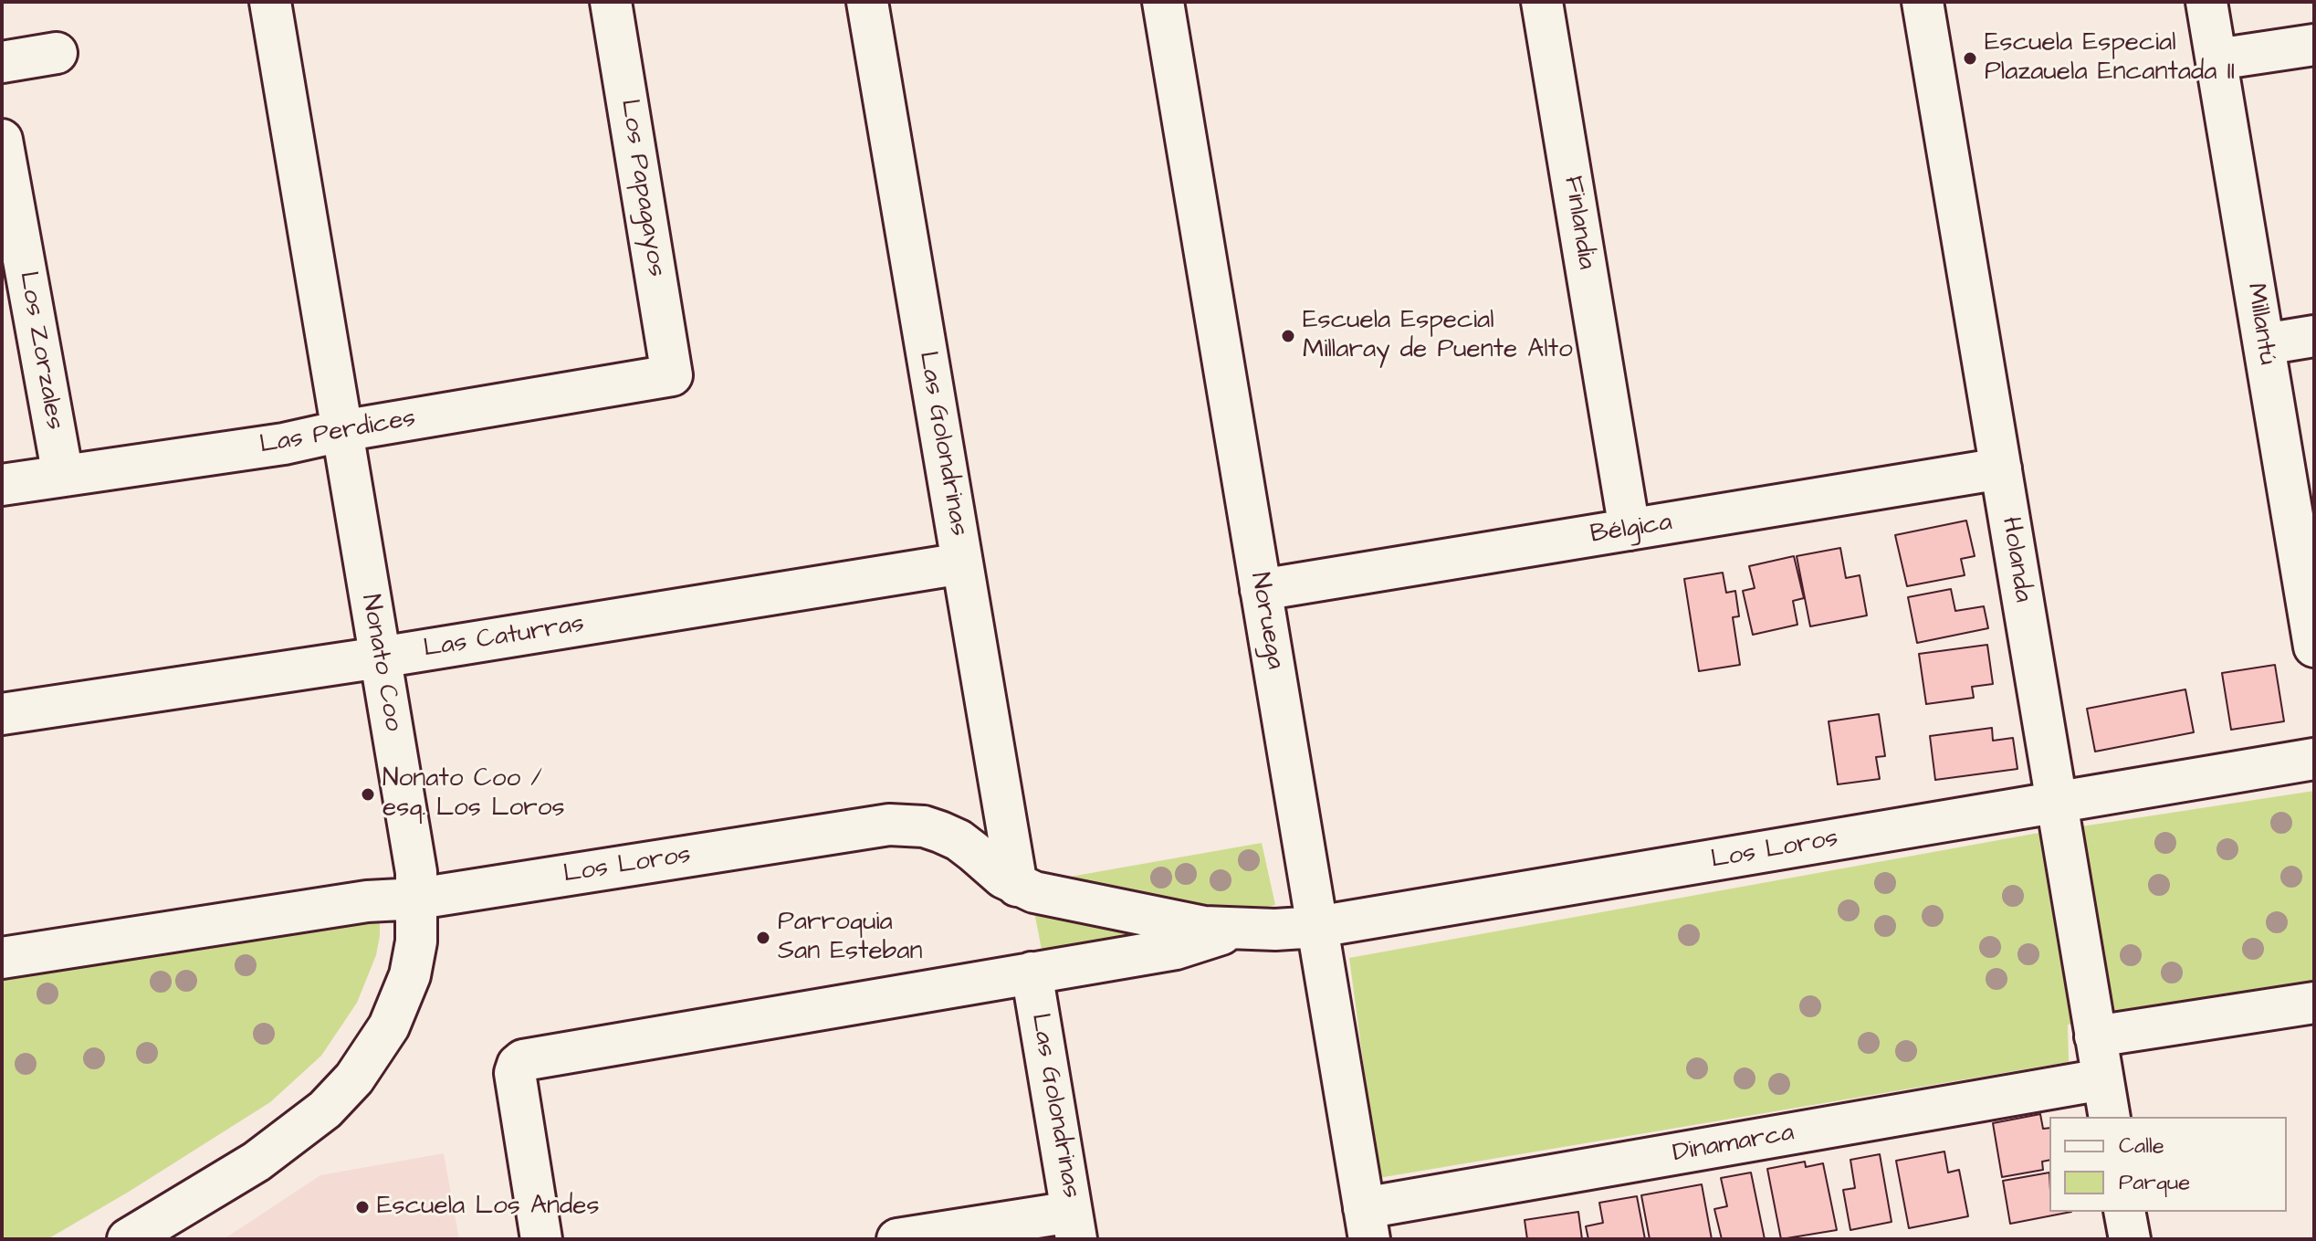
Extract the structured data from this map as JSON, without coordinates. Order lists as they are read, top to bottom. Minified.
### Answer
{"streets":{"street":["Los Papagayos","Finlandia","Millantú","Los Zorzales","Las Perdices","Las Golondrinas","Bélgica","Holanda","Noruega","Las Caturras","Nonato Coo","Los Loros","Dinamarca"]},"crossings":[["Los Papagayos","Las Perdices"],["Finlandia","Bélgica"],["Los Zorzales","Las Perdices"],["Las Perdices","Nonato Coo"],["Las Golondrinas","Las Caturras"],["Las Golondrinas","Los Loros"],["Bélgica","Holanda"],["Bélgica","Noruega"],["Holanda","Los Loros"],["Holanda","Dinamarca"],["Noruega","Los Loros"],["Noruega","Dinamarca"],["Las Caturras","Nonato Coo"],["Nonato Coo","Los Loros"]],"places":["Escuela Especial Plazauela Encantada II","Escuela Especial Millaray de Puente Alto","Nonato Coo / esq. Los Loros","Parroquia San Esteban","Escuela Los Andes"],"legend":["Calle","Parque"]}
